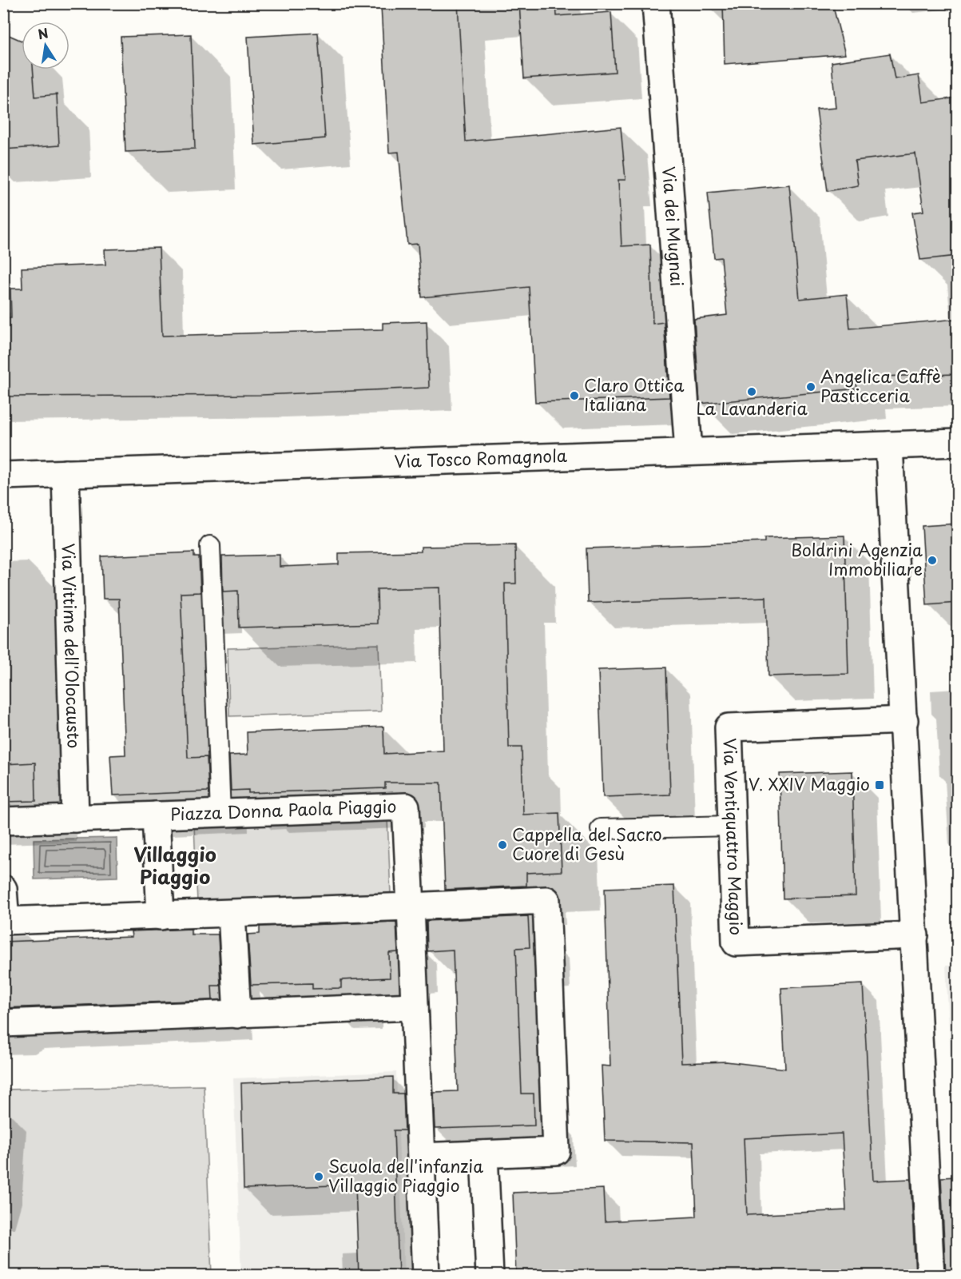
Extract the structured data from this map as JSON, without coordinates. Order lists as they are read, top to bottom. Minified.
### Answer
{"streets":{"street":["Via dei Mugnai","Via Tosco Romagnola","Via Vittime dell'Olocausto","Piazza Donna Paola Piaggio","Via Ventiquattro Maggio"]},"crossings":[["Via dei Mugnai","Via Tosco Romagnola"],["Via Tosco Romagnola","Via Vittime dell'Olocausto"],["Via Vittime dell'Olocausto","Piazza Donna Paola Piaggio"]],"districts":["Villaggio Piaggio"],"places":{"other":["Angelica Caffè Pasticceria","La Lavanderia","Claro Ottica Italiana","Boldrini Agenzia Immobiliare","Cappella del Sacro Cuore di Gesù","Scuola dell'infanzia Villaggio Piaggio"],"transit":["V. XXIV Maggio"]},"north":"top"}
